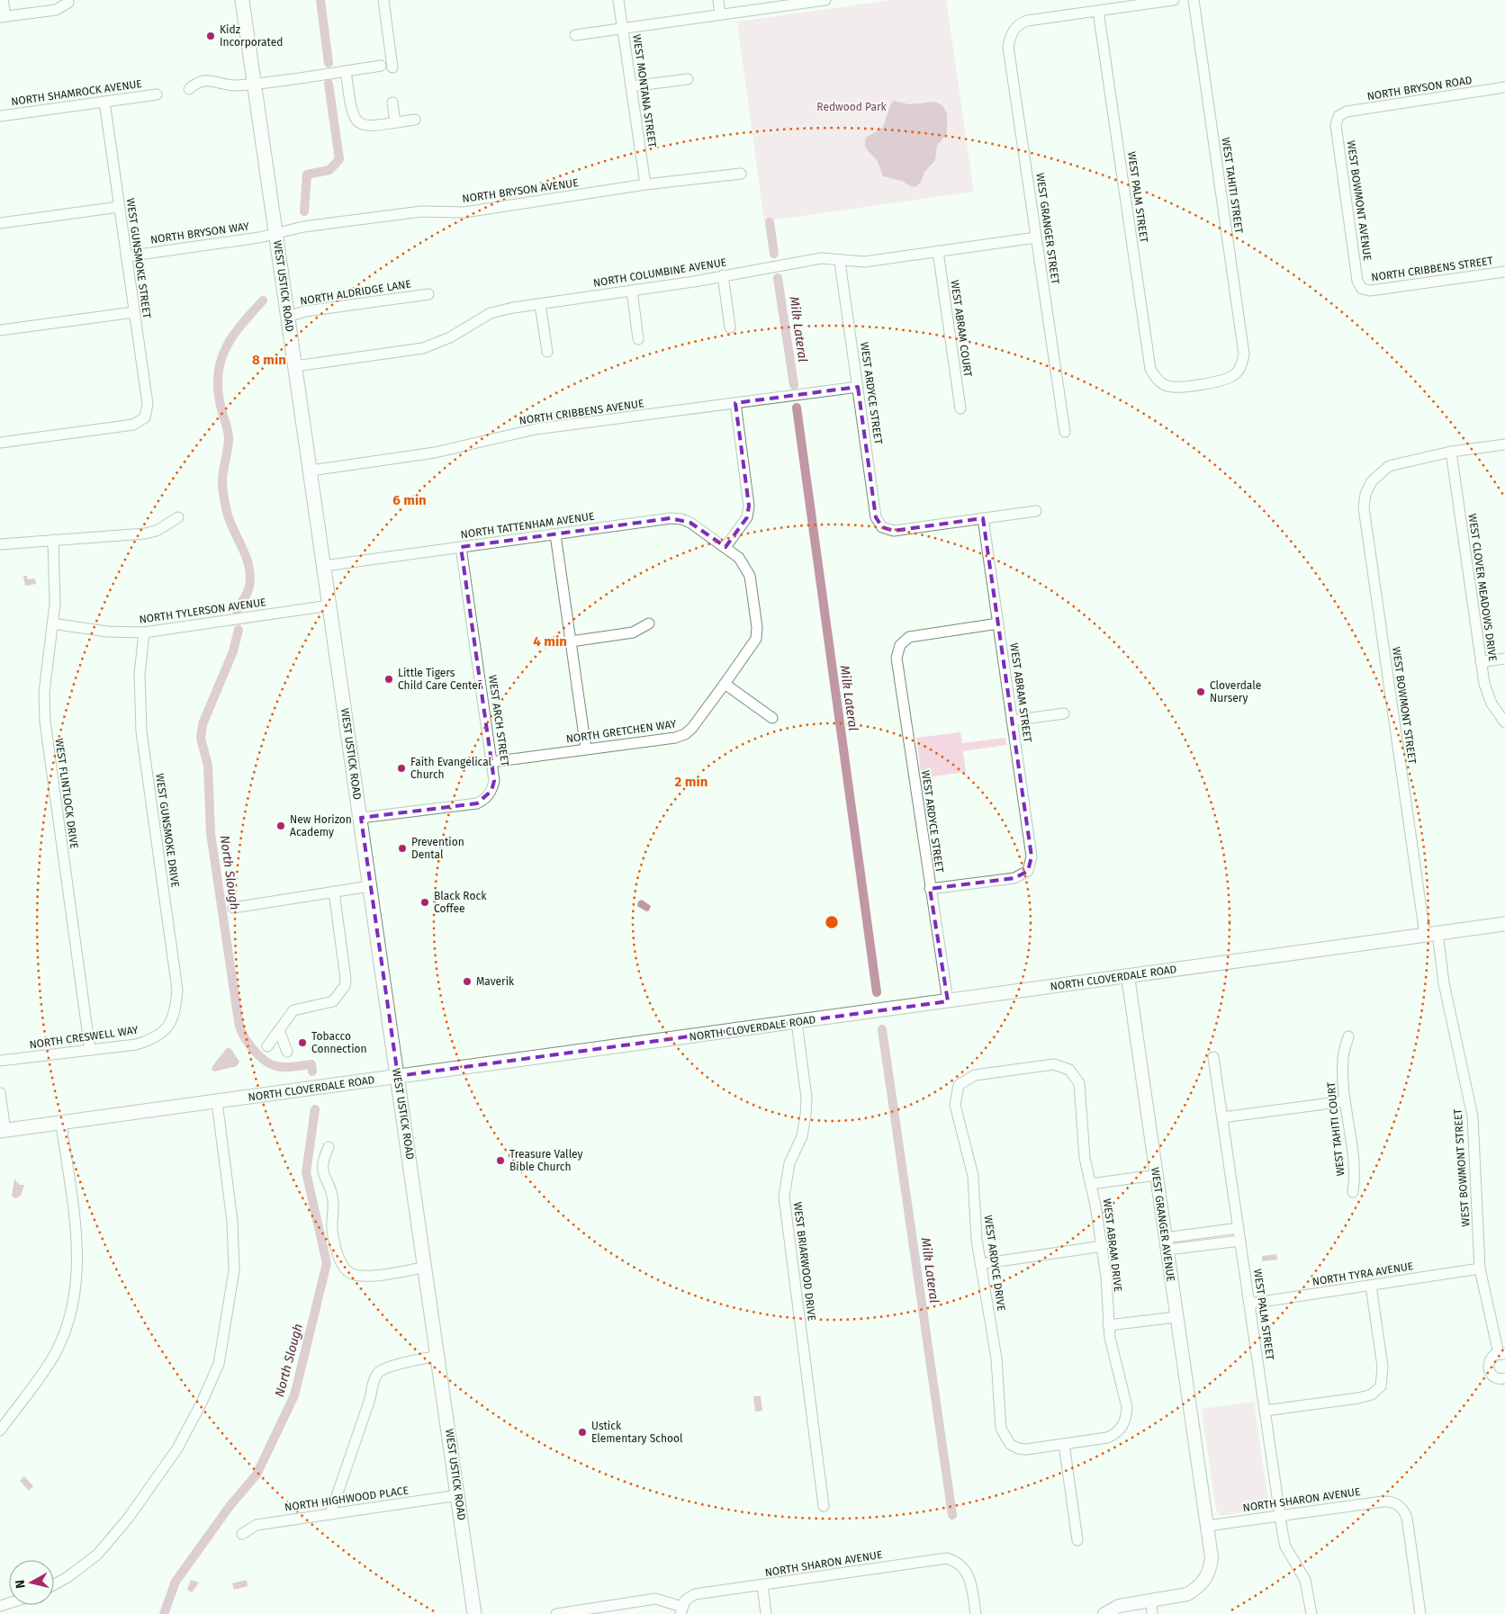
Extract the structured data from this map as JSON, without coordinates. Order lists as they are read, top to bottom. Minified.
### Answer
{"streets":{"main road":["WEST USTICK ROAD","NORTH CLOVERDALE ROAD"],"street":["NORTH BRYSON ROAD","WEST MONTANA STREET","NORTH SHAMROCK AVENUE","WEST TAHITI STREET","NORTH BRYSON AVENUE","WEST PALM STREET","WEST BOWMONT AVENUE","WEST GRANGER STREET","NORTH BRYSON WAY","WEST GUNSMOKE STREET","NORTH CRIBBENS STREET","NORTH COLUMBINE AVENUE","NORTH ALDRIDGE LANE","WEST ABRAM COURT","WEST ARDYCE STREET","NORTH CRIBBENS AVENUE","NORTH TATTENHAM AVENUE","WEST CLOVER MEADOWS DRIVE","NORTH TYLERSON AVENUE","WEST ABRAM STREET","WEST BOWMONT STREET","WEST ARCH STREET","NORTH GRETCHEN WAY","WEST FLINTLOCK DRIVE","WEST GUNSMOKE DRIVE","NORTH CRESWELL WAY","WEST TAHITI COURT","WEST GRANGER AVENUE","WEST ABRAM DRIVE","WEST BRIARWOOD DRIVE","WEST ARDYCE DRIVE","NORTH TYRA AVENUE","NORTH HIGHWOOD PLACE","NORTH SHARON AVENUE"]},"crossings":[["NORTH BRYSON ROAD","WEST BOWMONT AVENUE"],["WEST MONTANA STREET","NORTH BRYSON AVENUE"],["NORTH SHAMROCK AVENUE","WEST GUNSMOKE STREET"],["WEST TAHITI STREET","WEST PALM STREET"],["NORTH BRYSON AVENUE","NORTH BRYSON WAY"],["NORTH BRYSON AVENUE","WEST USTICK ROAD"],["WEST PALM STREET","WEST GRANGER STREET"],["WEST PALM STREET","NORTH TYRA AVENUE"],["WEST PALM STREET","NORTH SHARON AVENUE"],["WEST BOWMONT AVENUE","NORTH CRIBBENS STREET"],["WEST GRANGER STREET","NORTH COLUMBINE AVENUE"],["NORTH BRYSON WAY","WEST GUNSMOKE STREET"],["NORTH BRYSON WAY","WEST USTICK ROAD"],["NORTH COLUMBINE AVENUE","WEST USTICK ROAD"],["NORTH COLUMBINE AVENUE","WEST ABRAM COURT"],["NORTH COLUMBINE AVENUE","WEST ARDYCE STREET"],["WEST USTICK ROAD","NORTH ALDRIDGE LANE"],["WEST USTICK ROAD","NORTH CRIBBENS AVENUE"],["WEST USTICK ROAD","NORTH TATTENHAM AVENUE"],["WEST USTICK ROAD","NORTH TYLERSON AVENUE"],["WEST USTICK ROAD","WEST ARCH STREET"],["WEST USTICK ROAD","NORTH CLOVERDALE ROAD"],["WEST USTICK ROAD","NORTH HIGHWOOD PLACE"],["WEST ARDYCE STREET","NORTH CRIBBENS AVENUE"],["WEST ARDYCE STREET","WEST ABRAM STREET"],["WEST ARDYCE STREET","NORTH CLOVERDALE ROAD"],["NORTH TATTENHAM AVENUE","WEST ARCH STREET"],["NORTH TATTENHAM AVENUE","NORTH GRETCHEN WAY"],["WEST CLOVER MEADOWS DRIVE","WEST BOWMONT STREET"],["NORTH TYLERSON AVENUE","WEST FLINTLOCK DRIVE"],["NORTH TYLERSON AVENUE","WEST GUNSMOKE DRIVE"],["WEST BOWMONT STREET","NORTH CLOVERDALE ROAD"],["WEST BOWMONT STREET","NORTH TYRA AVENUE"],["WEST ARCH STREET","NORTH GRETCHEN WAY"],["WEST FLINTLOCK DRIVE","NORTH CRESWELL WAY"],["WEST GUNSMOKE DRIVE","NORTH CRESWELL WAY"],["NORTH CLOVERDALE ROAD","WEST GRANGER AVENUE"],["NORTH CLOVERDALE ROAD","WEST BRIARWOOD DRIVE"],["WEST GRANGER AVENUE","NORTH SHARON AVENUE"],["WEST ABRAM DRIVE","WEST ARDYCE DRIVE"]],"water":["Milk Lateral","North Slough"],"parks":["Redwood Park"],"places":["Kidz Incorporated","Little Tigers Child Care Center","Cloverdale Nursery","Faith Evangelical Church","New Horizon Academy","Prevention Dental","Black Rock Coffee","Maverik","Tobacco Connection","Treasure Valley Bible Church","Ustick Elementary School"],"north":"left","rings":["8 min","6 min","4 min","2 min"]}
